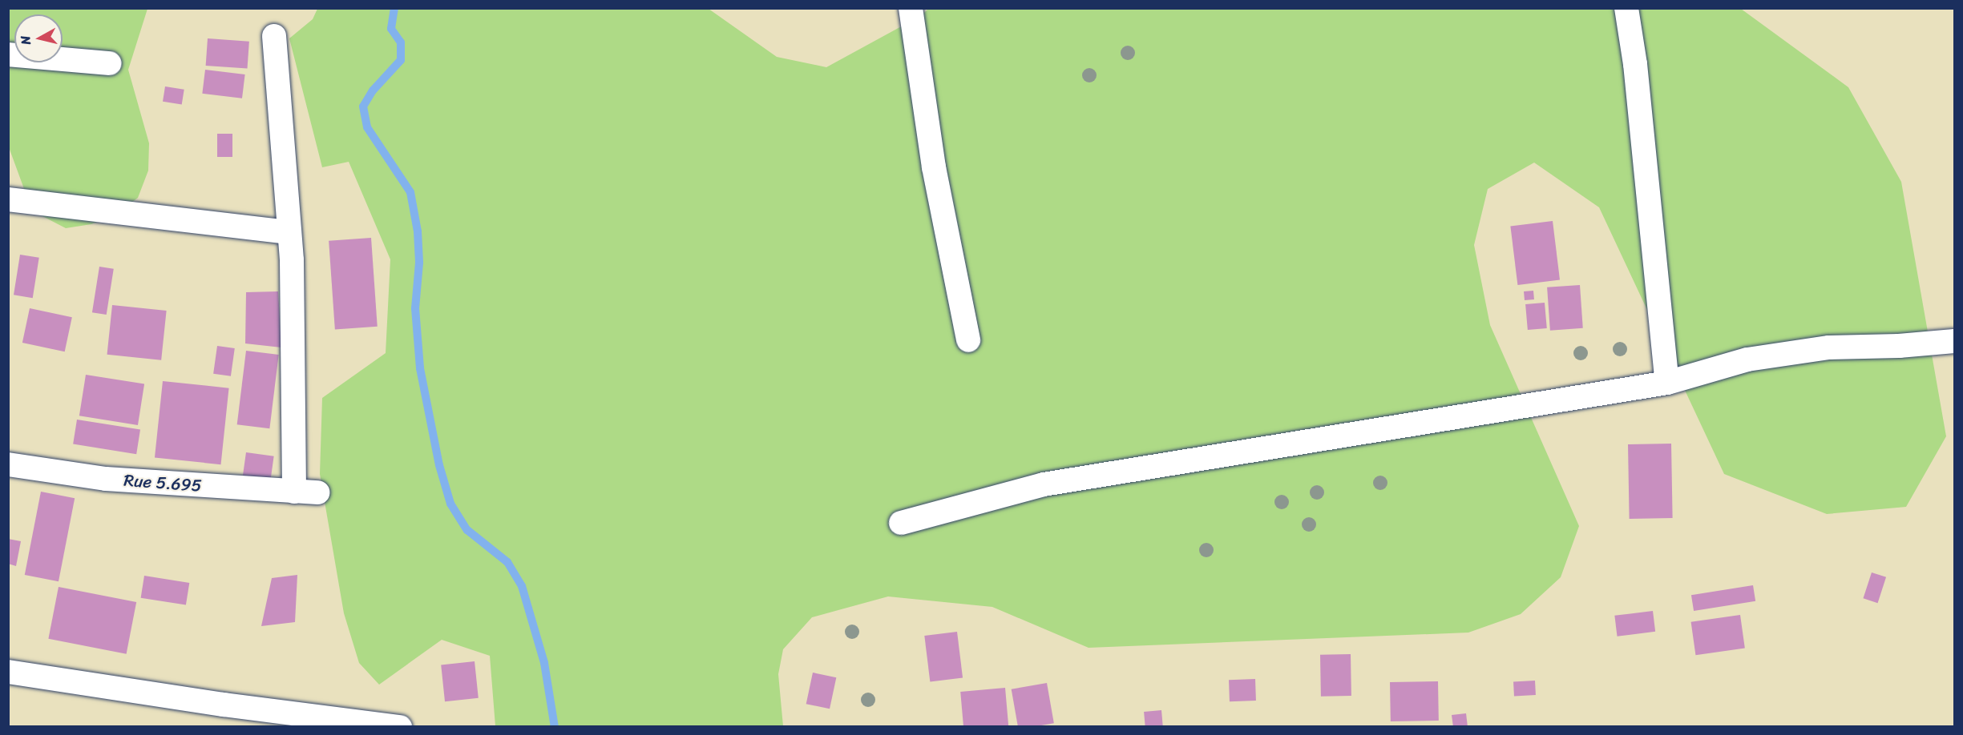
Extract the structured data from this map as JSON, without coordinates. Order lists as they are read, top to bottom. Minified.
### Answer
{"streets":{"street":["Rue 5.695"]},"north":"left"}
